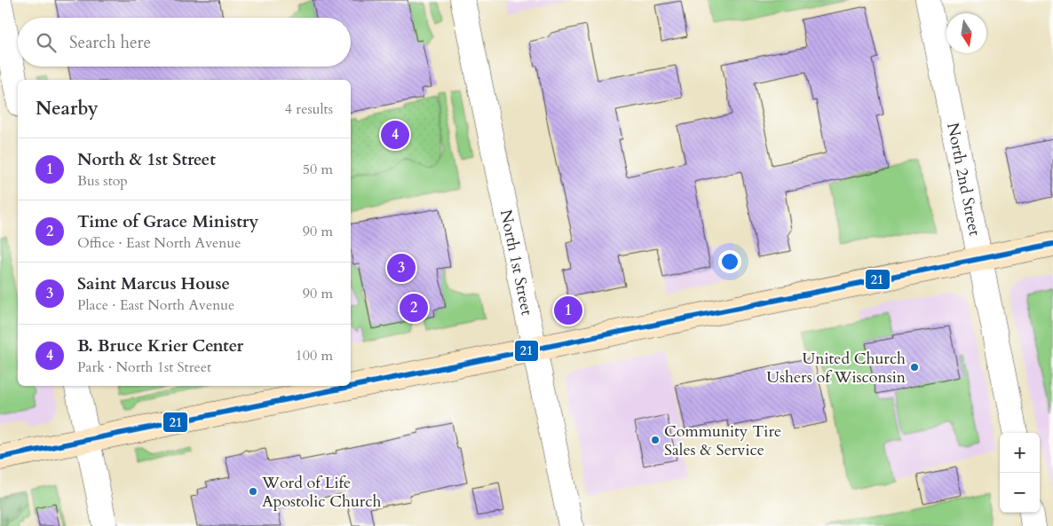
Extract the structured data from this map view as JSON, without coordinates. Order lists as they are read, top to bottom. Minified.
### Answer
{"streets":{"street":["North 2nd Street","North 1st Street"]},"places":["United Church Ushers of Wisconsin","Community Tire Sales & Service","Word of Life Apostolic Church"],"lines":["transit line 21"],"north":"bottom","page":{"search":"Search here","heading":["Nearby","4 results"],"pins":["4","3","2","1"],"list":[{"mark":"1","name":"North & 1st Street","note":"Bus stop","value":"50 m"},{"mark":"2","name":"Time of Grace Ministry","note":"Office · East North Avenue","value":"90 m"},{"mark":"3","name":"Saint Marcus House","note":"Place · East North Avenue","value":"90 m"},{"mark":"4","name":"B. Bruce Krier Center","note":"Park · North 1st Street","value":"100 m"}],"map_buttons":["+","−"]}}
